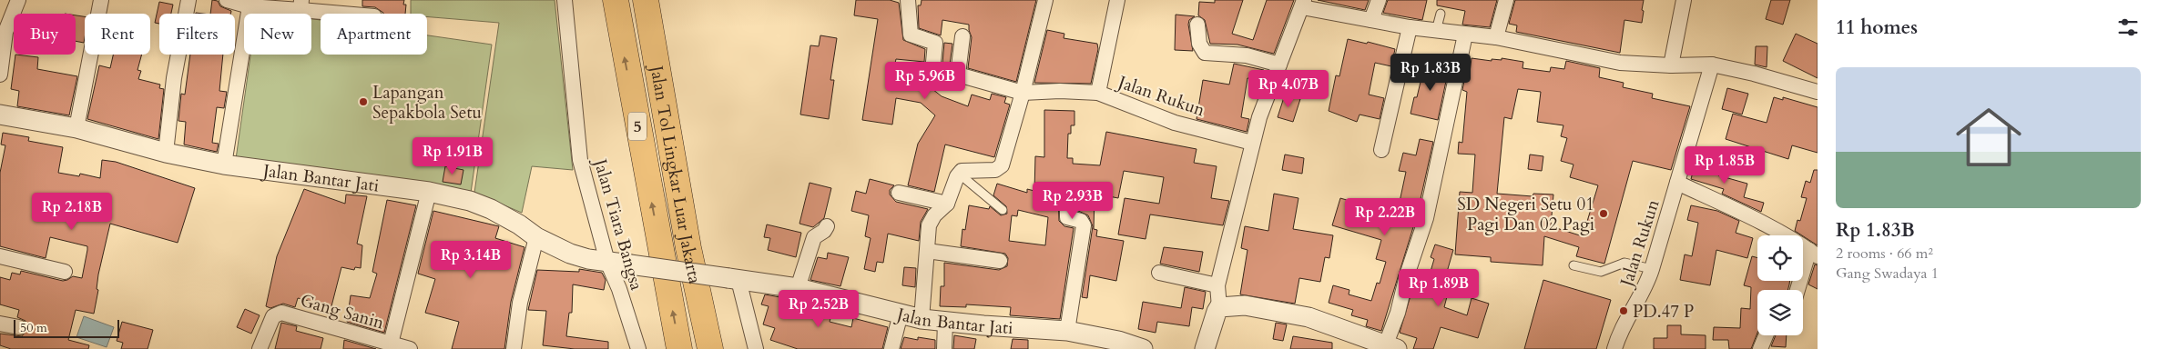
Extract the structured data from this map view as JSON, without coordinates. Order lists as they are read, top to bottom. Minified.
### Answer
{"streets":{"highway":["5","Jalan Tol Lingkar Luar Jakarta"],"street":["Jalan Rukun","Jalan Bantar Jati","Jalan Tiara Bangsa","Gang Sanin"]},"crossings":[["Jalan Bantar Jati","Jalan Tiara Bangsa"],["Jalan Bantar Jati","Gang Sanin"]],"places":["Lapangan Sepakbola Setu","SD Negeri Setu 01 Pagi Dan 02 Pagi","PD.47 P"],"scale_bar":"50 m","page":{"heading":"11 homes","chip":["Buy","Rent","Filters","New","Apartment"],"price":["Rp 1.83B","Rp 5.96B","Rp 4.07B","Rp 1.91B","Rp 1.85B","Rp 2.93B","Rp 2.18B","Rp 2.22B","Rp 3.14B","Rp 1.89B","Rp 2.52B"],"list":[{"name":"Rp 1.83B","note":"2 rooms · 66 m² · Gang Swadaya 1"}],"scale":"50 m"}}
